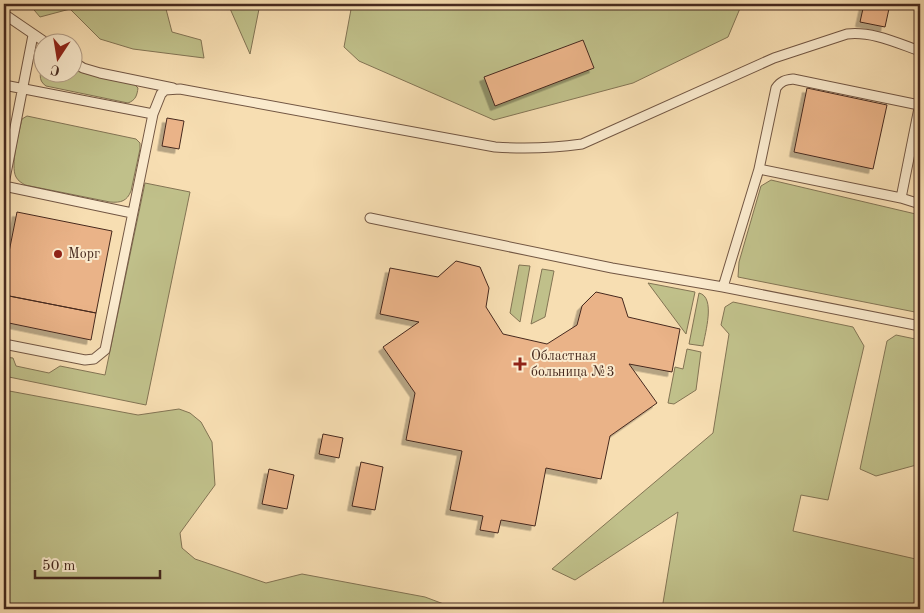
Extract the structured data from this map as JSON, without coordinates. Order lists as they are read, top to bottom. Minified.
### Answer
{"places":{"other":["Морг"],"health":["Областная больница №3"]},"scale_bar":"50 m","north":"bottom"}
